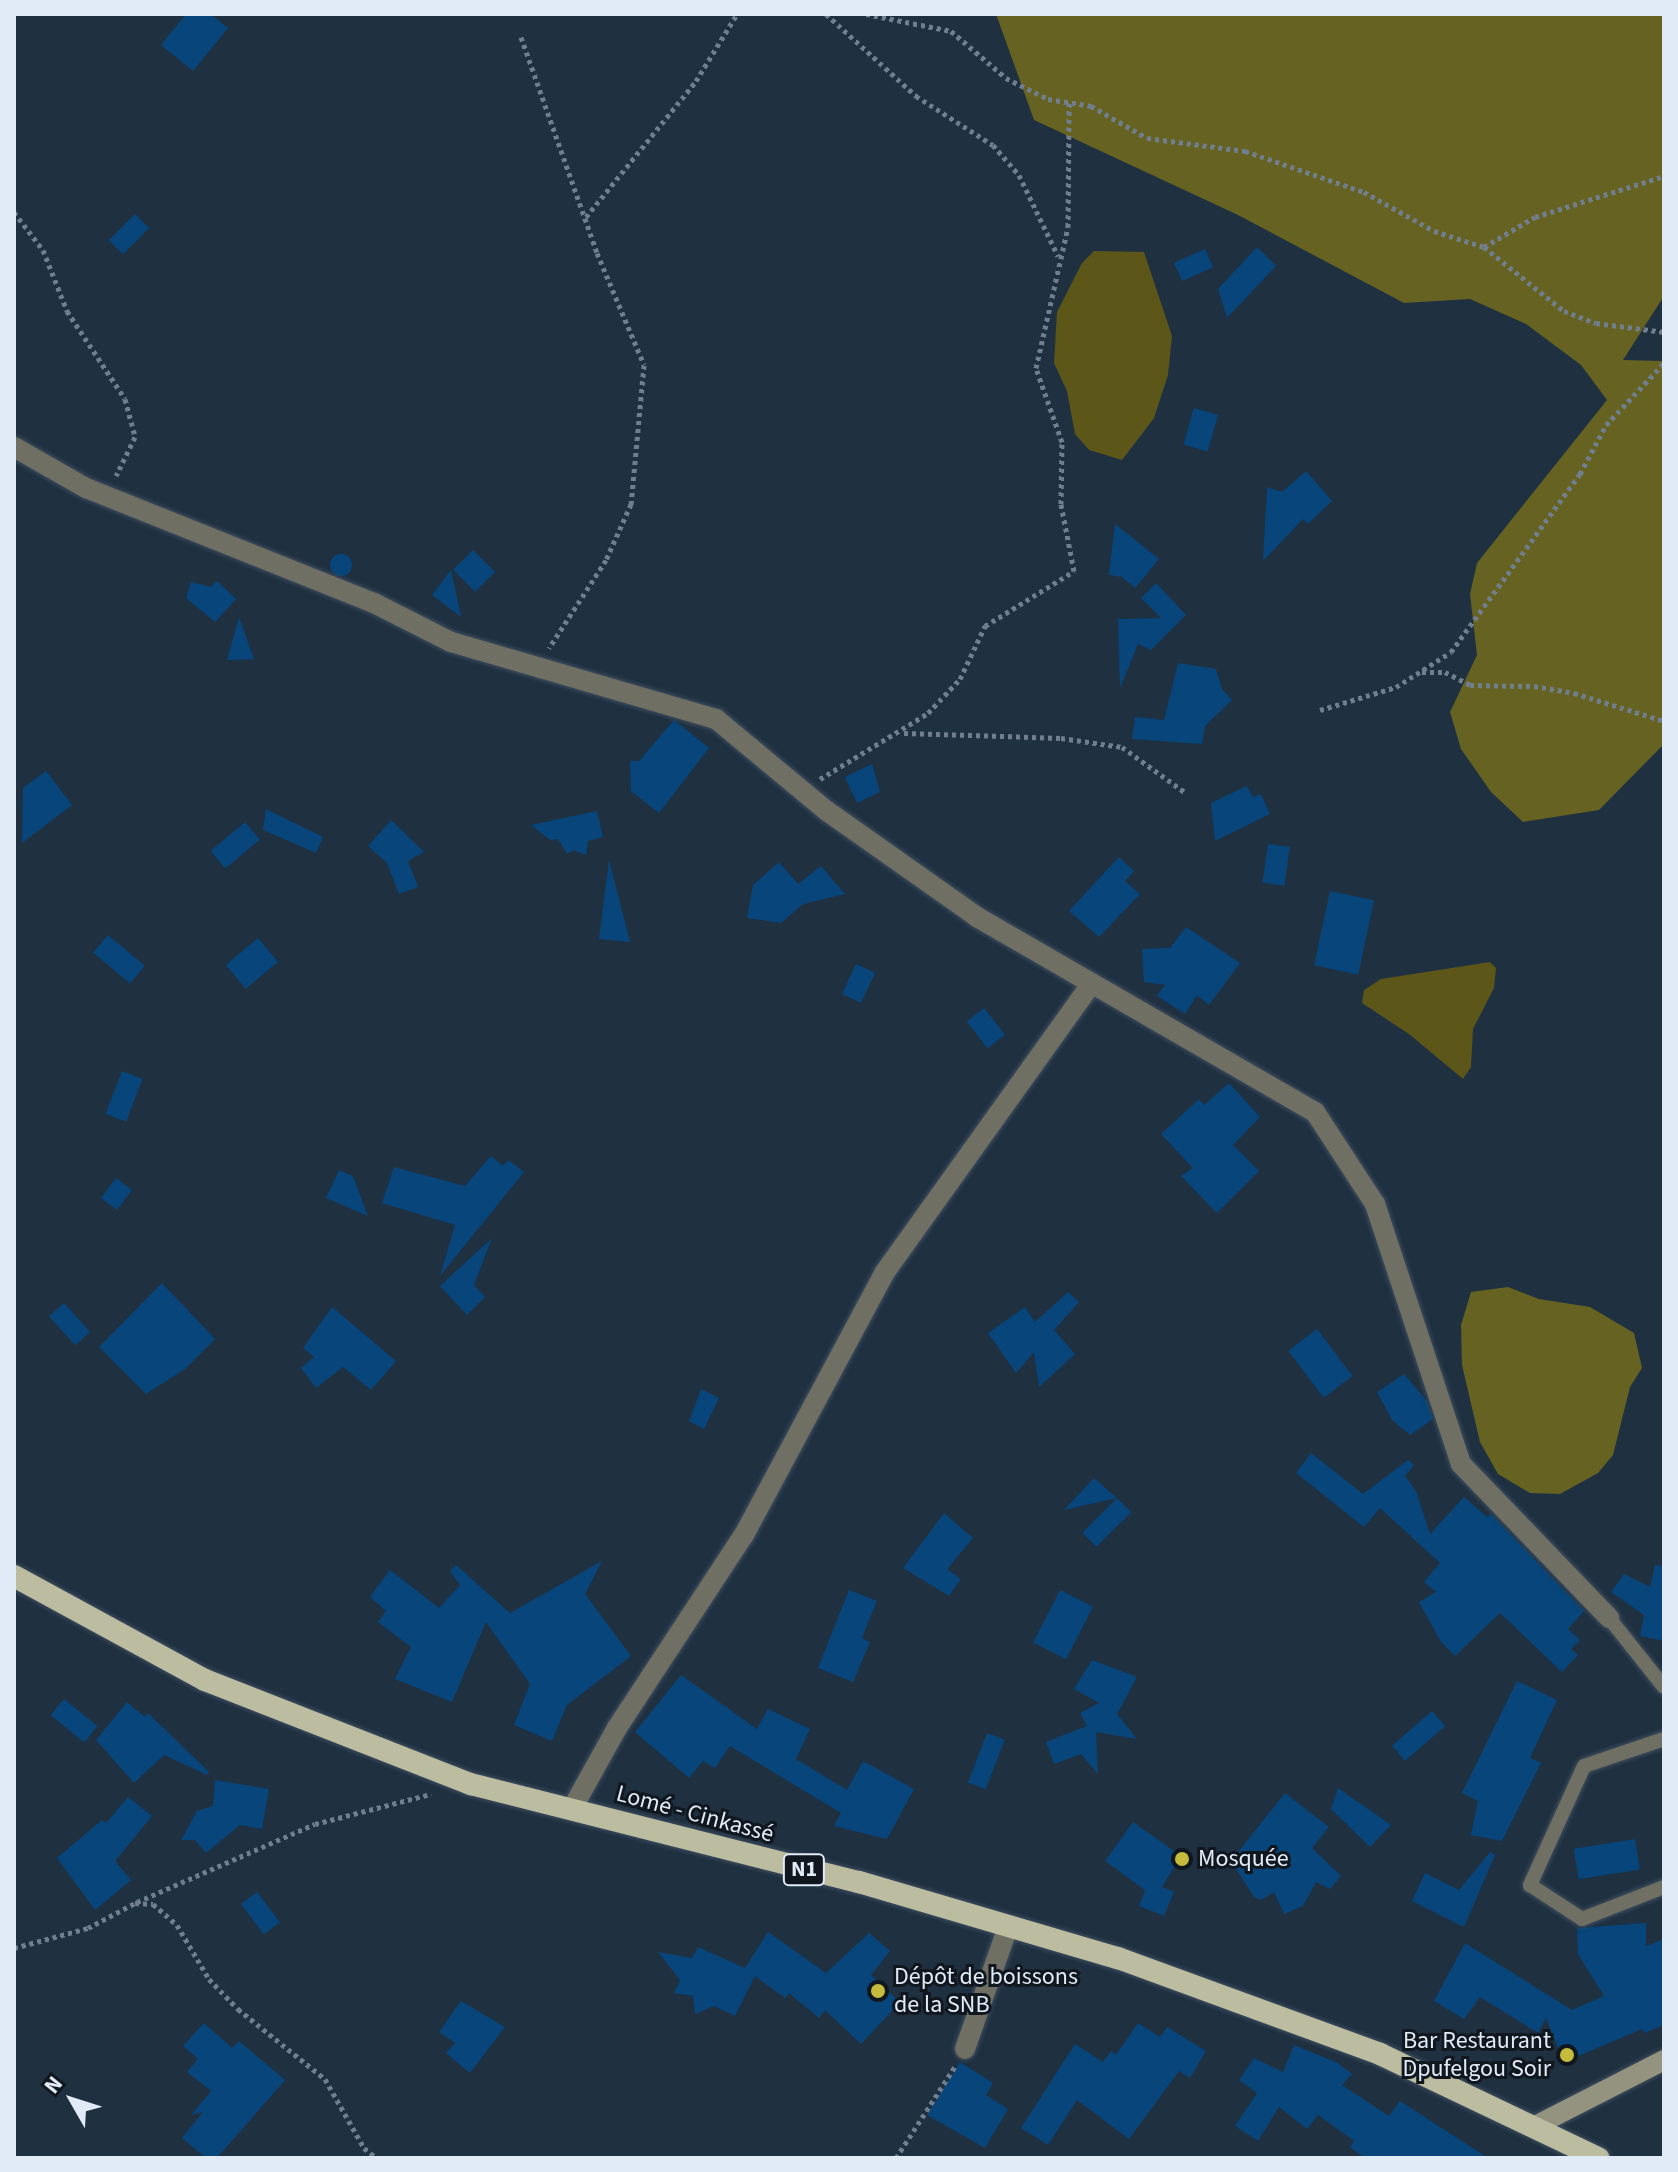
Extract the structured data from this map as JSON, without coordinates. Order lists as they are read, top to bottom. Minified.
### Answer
{"streets":{"highway":["Lomé - Cinkassé","N1"]},"places":["Mosquée","Dépôt de boissons de la SNB","Bar Restaurant Dpufelgou Soir"],"north":"top left"}
